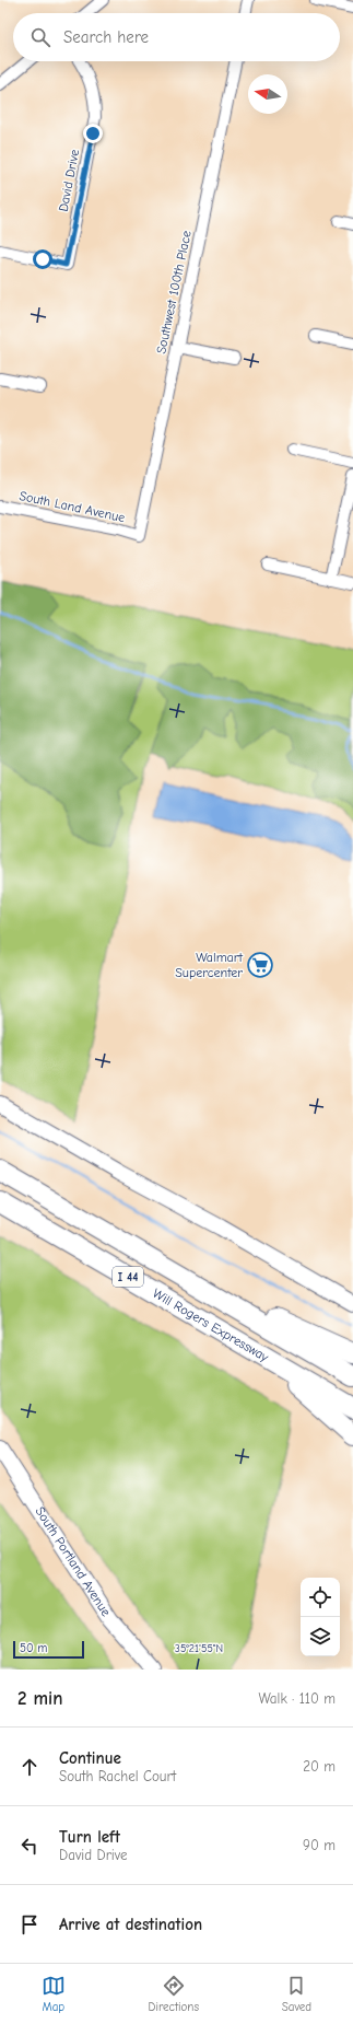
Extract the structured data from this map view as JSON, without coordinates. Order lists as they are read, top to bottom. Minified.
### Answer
{"streets":{"highway":["I 44","Will Rogers Expressway"],"main road":["South Portland Avenue"],"street":["David Drive","Southwest 100th Place","South Land Avenue"]},"crossings":[["Southwest 100th Place","South Land Avenue"]],"places":{"supermarket":["Walmart Supercenter"]},"scale_bar":"50 m","north":"left","page":{"search":"Search here","scale":"50 m","heading":["2 min","Walk · 110 m"],"list":[["Continue","South Rachel Court","20 m"],["Turn left","David Drive","90 m"],"Arrive at destination"],"nav":["Map","Directions","Saved"]},"coordinates":["35°21'55\"N"]}
